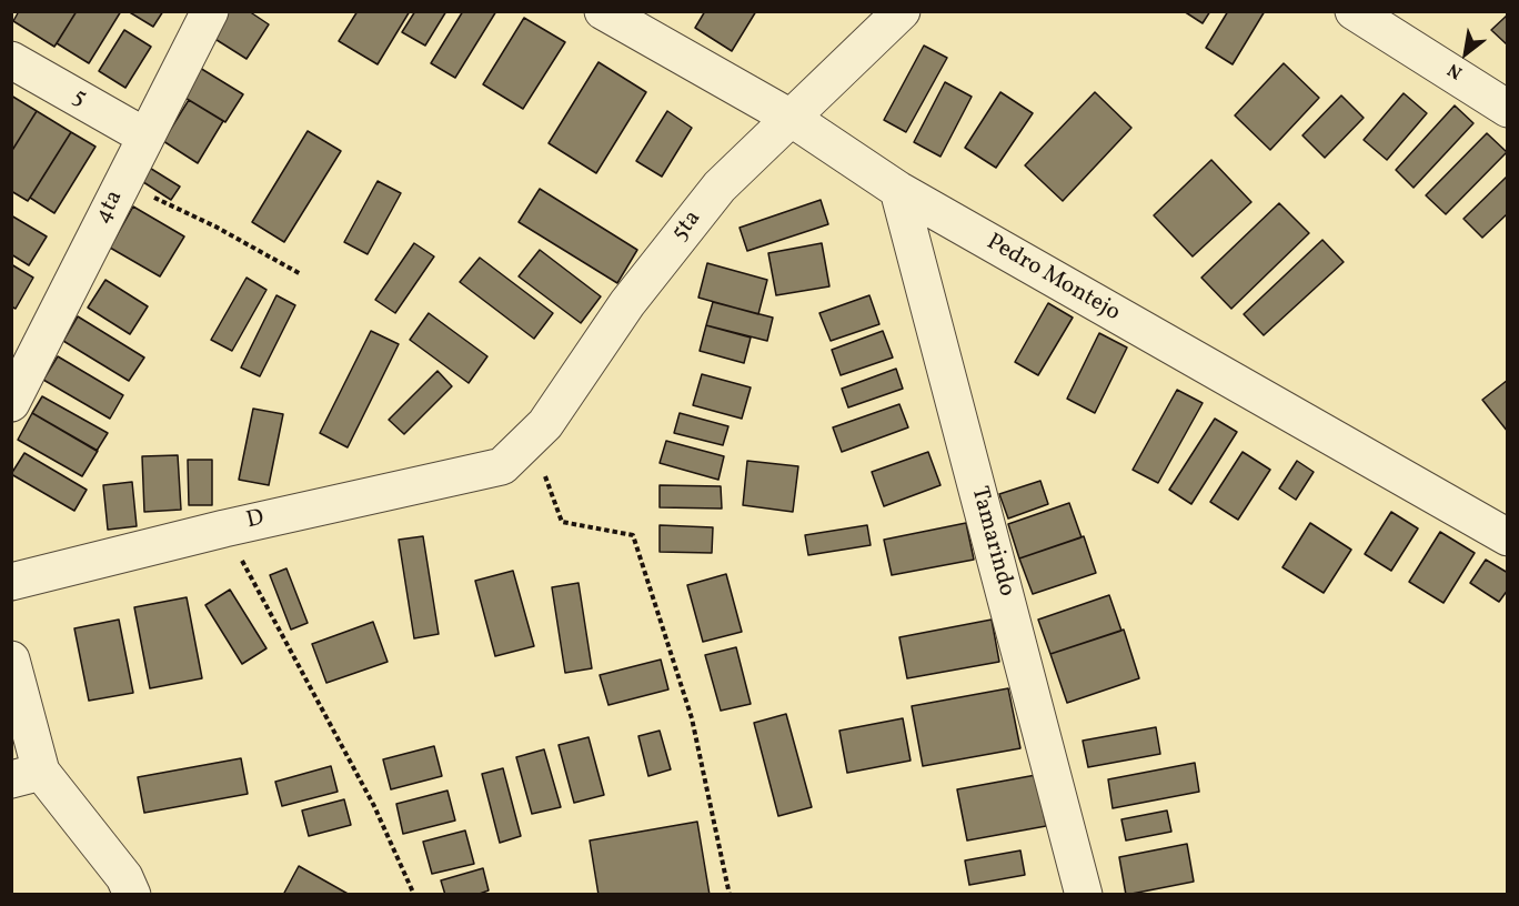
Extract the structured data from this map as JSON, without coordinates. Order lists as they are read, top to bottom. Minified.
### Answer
{"streets":{"street":["5","4ta","5ta","Pedro Montejo","D","Tamarindo"]},"crossings":[["5","4ta"],["5ta","Pedro Montejo"],["5ta","D"],["Pedro Montejo","Tamarindo"]],"north":"bottom left"}
